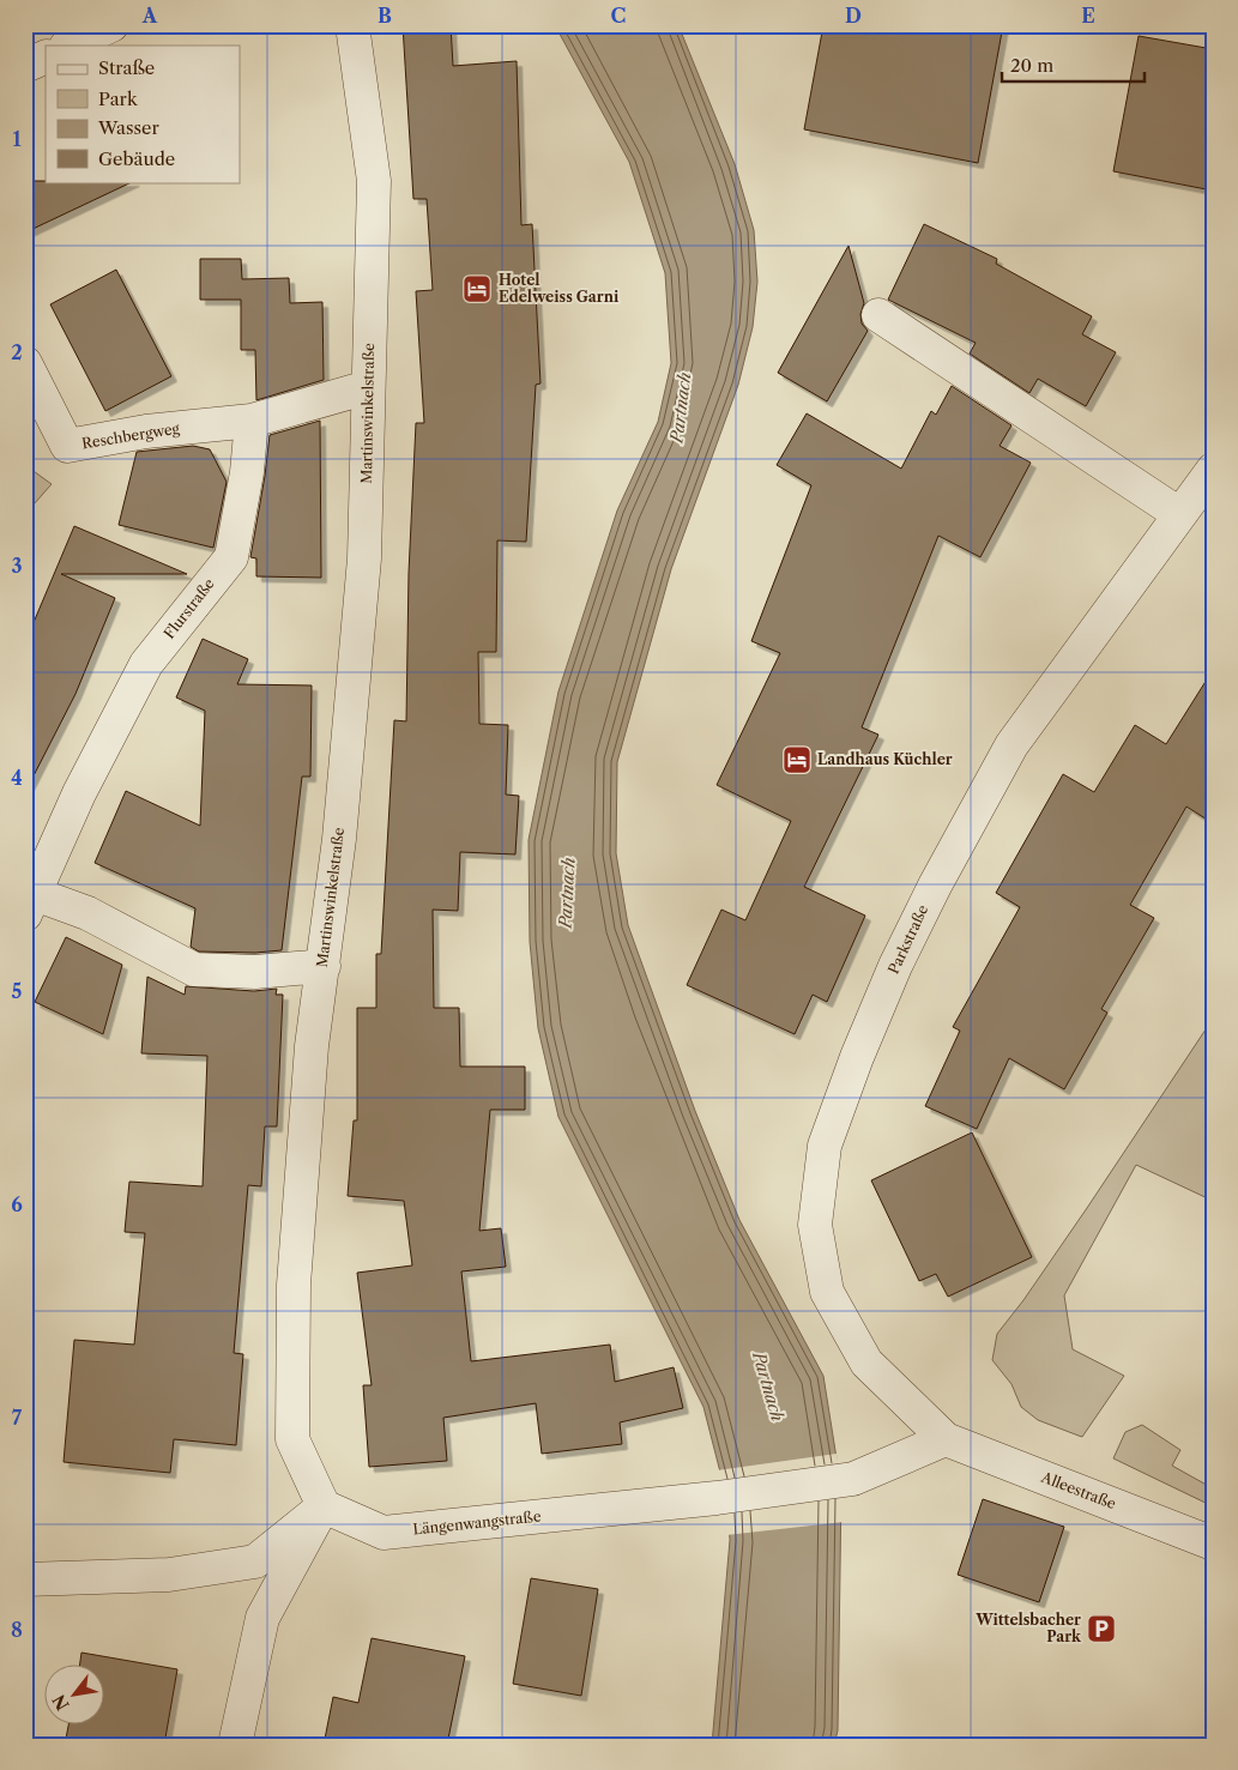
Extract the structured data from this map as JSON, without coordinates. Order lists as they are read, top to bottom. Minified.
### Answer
{"streets":{"street":["Martinswinkelstraße","Reschbergweg","Flurstraße","Parkstraße","Alleestraße","Längenwangstraße"]},"crossings":[["Martinswinkelstraße","Flurstraße"],["Martinswinkelstraße","Längenwangstraße"],["Reschbergweg","Flurstraße"],["Parkstraße","Alleestraße"],["Parkstraße","Längenwangstraße"],["Alleestraße","Längenwangstraße"]],"water":["Partnach"],"places":{"hotel":["Hotel Edelweiss Garni","Landhaus Küchler"],"parking":["Wittelsbacher Park"]},"legend":["Straße","Park","Wasser","Gebäude"],"scale_bar":"20 m","north":"bottom left","grid":{"columns":["A","B","C","D","E"],"rows":["1","2","3","4","5","6","7","8"]}}
